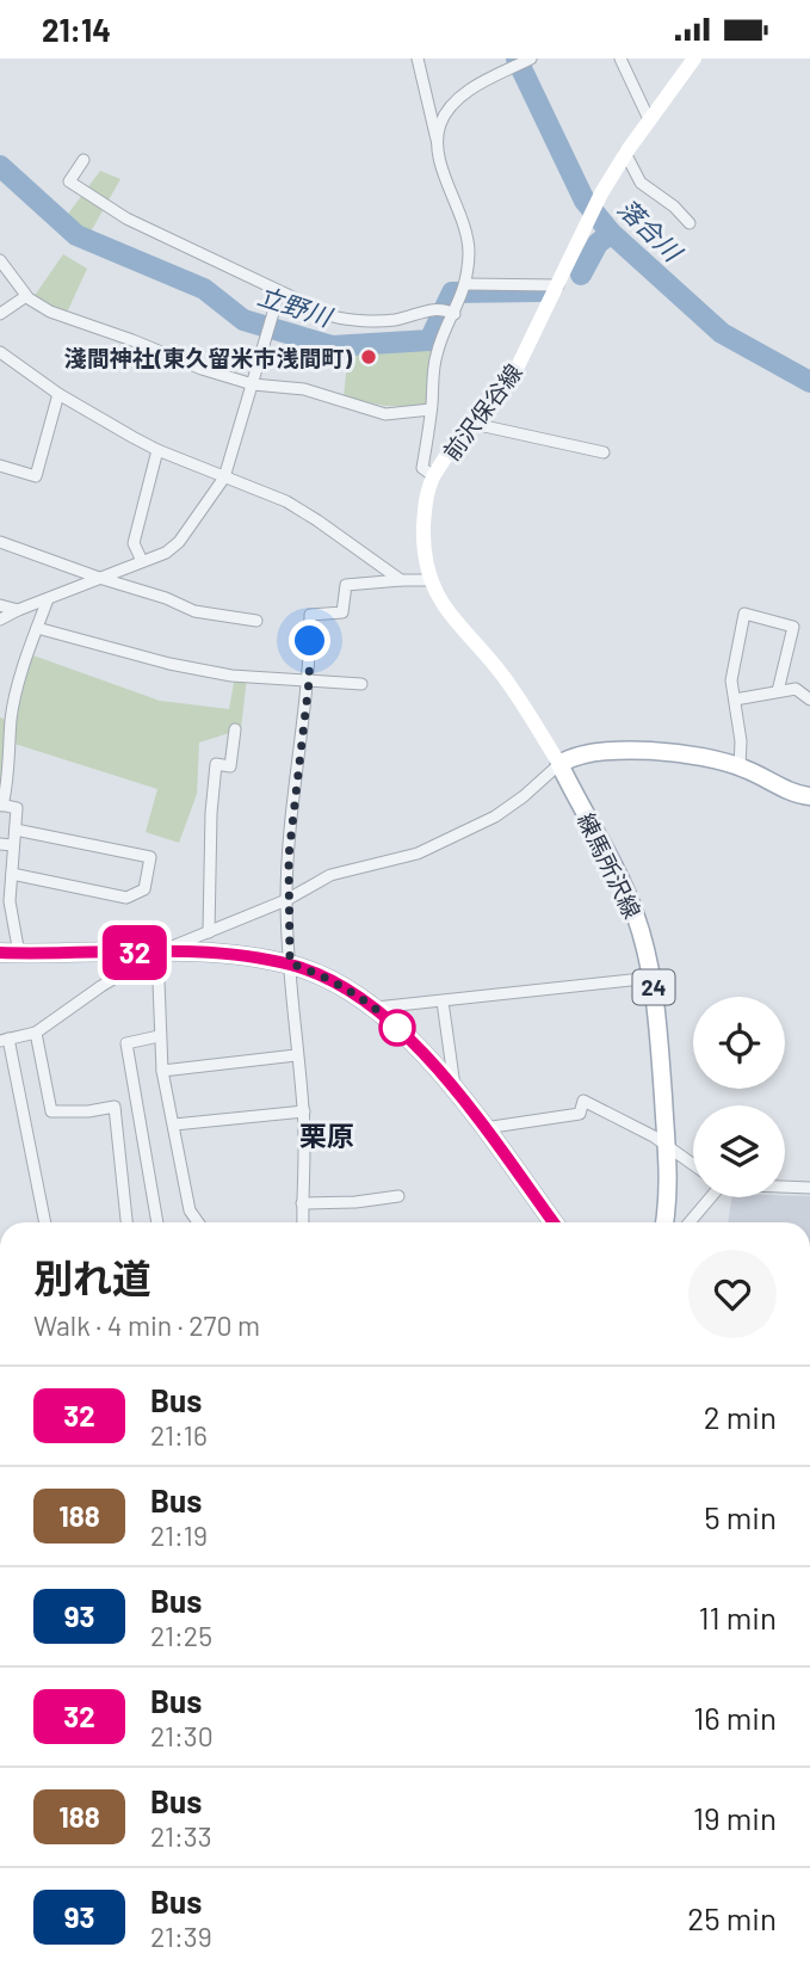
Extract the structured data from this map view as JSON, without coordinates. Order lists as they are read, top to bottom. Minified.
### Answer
{"streets":{"main road":["前沢保谷線","練馬所沢線","24"]},"crossings":[["前沢保谷線","練馬所沢線"]],"districts":["栗原"],"water":["落合川","立野川"],"places":["淺間神社(東久留米市浅間町)"],"lines":["bus line 32"],"page":{"status":"21:14","on_map":"32","heading":["別れ道","Walk · 4 min · 270 m"],"list":[{"mark":"32","name":"Bus","note":"21:16","value":"2 min"},{"mark":"188","name":"Bus","note":"21:19","value":"5 min"},{"mark":"93","name":"Bus","note":"21:25","value":"11 min"},{"mark":"32","name":"Bus","note":"21:30","value":"16 min"},{"mark":"188","name":"Bus","note":"21:33","value":"19 min"},{"mark":"93","name":"Bus","note":"21:39","value":"25 min"}]}}
